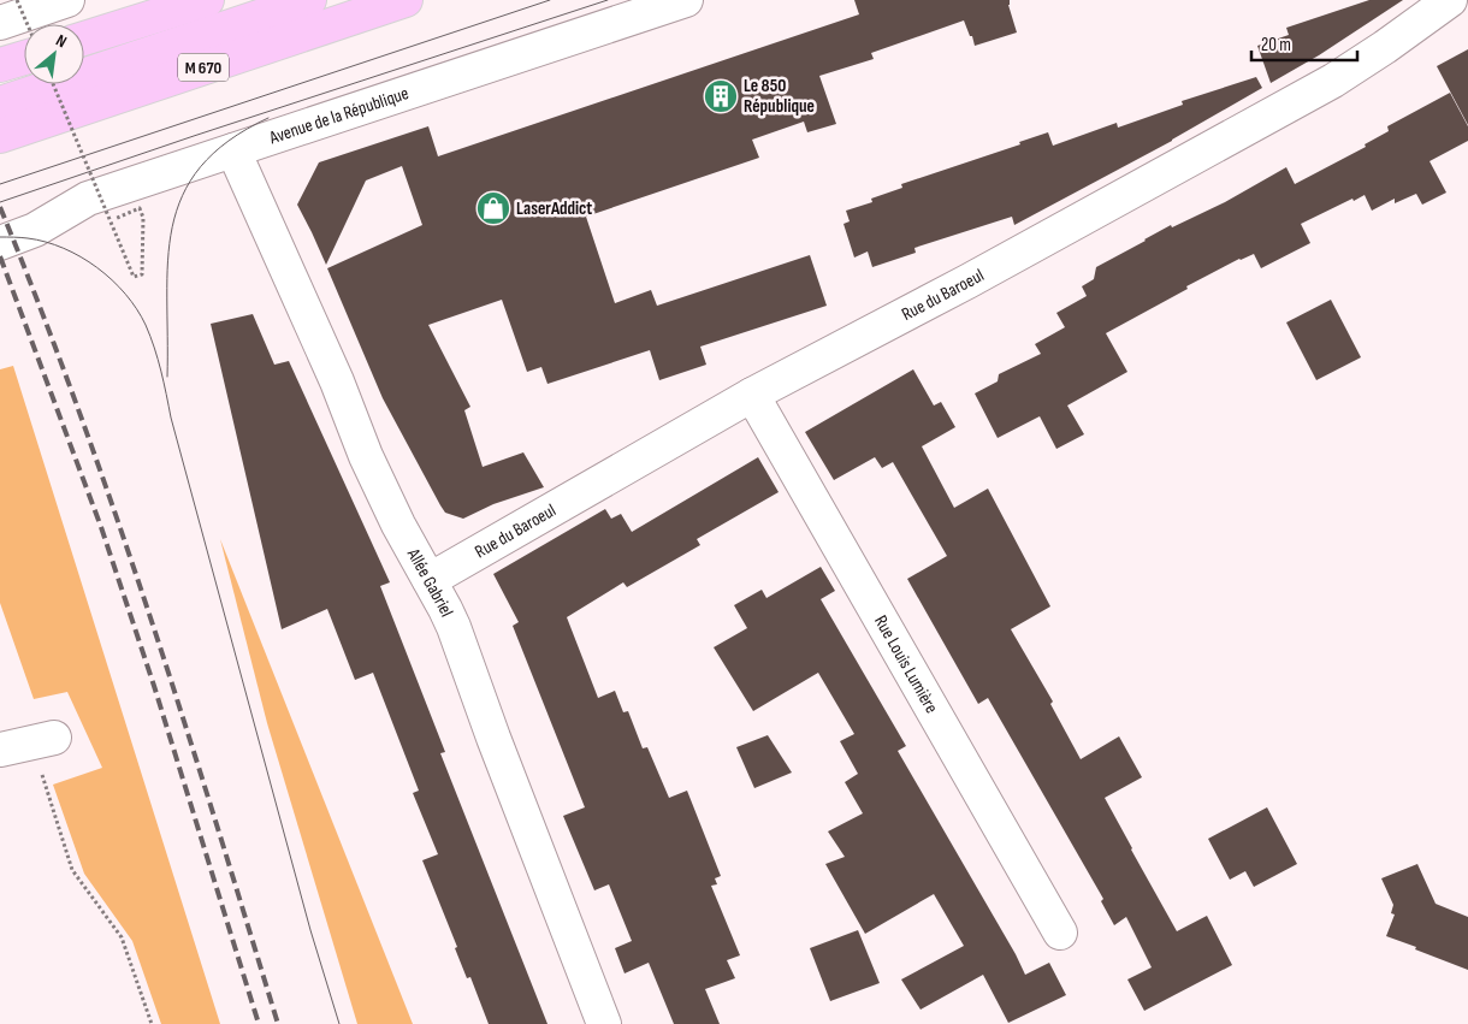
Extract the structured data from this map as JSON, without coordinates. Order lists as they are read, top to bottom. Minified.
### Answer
{"streets":{"main road":["M 670"],"street":["Avenue de la République","Rue du Baroeul","Allée Gabriel","Rue Louis Lumière"]},"crossings":[["Avenue de la République","Allée Gabriel"],["Rue du Baroeul","Allée Gabriel"],["Rue du Baroeul","Rue Louis Lumière"]],"places":{"building":["Le 850 République"],"shop":["LaserAddict"]},"scale_bar":"20 m","north":"top right"}
